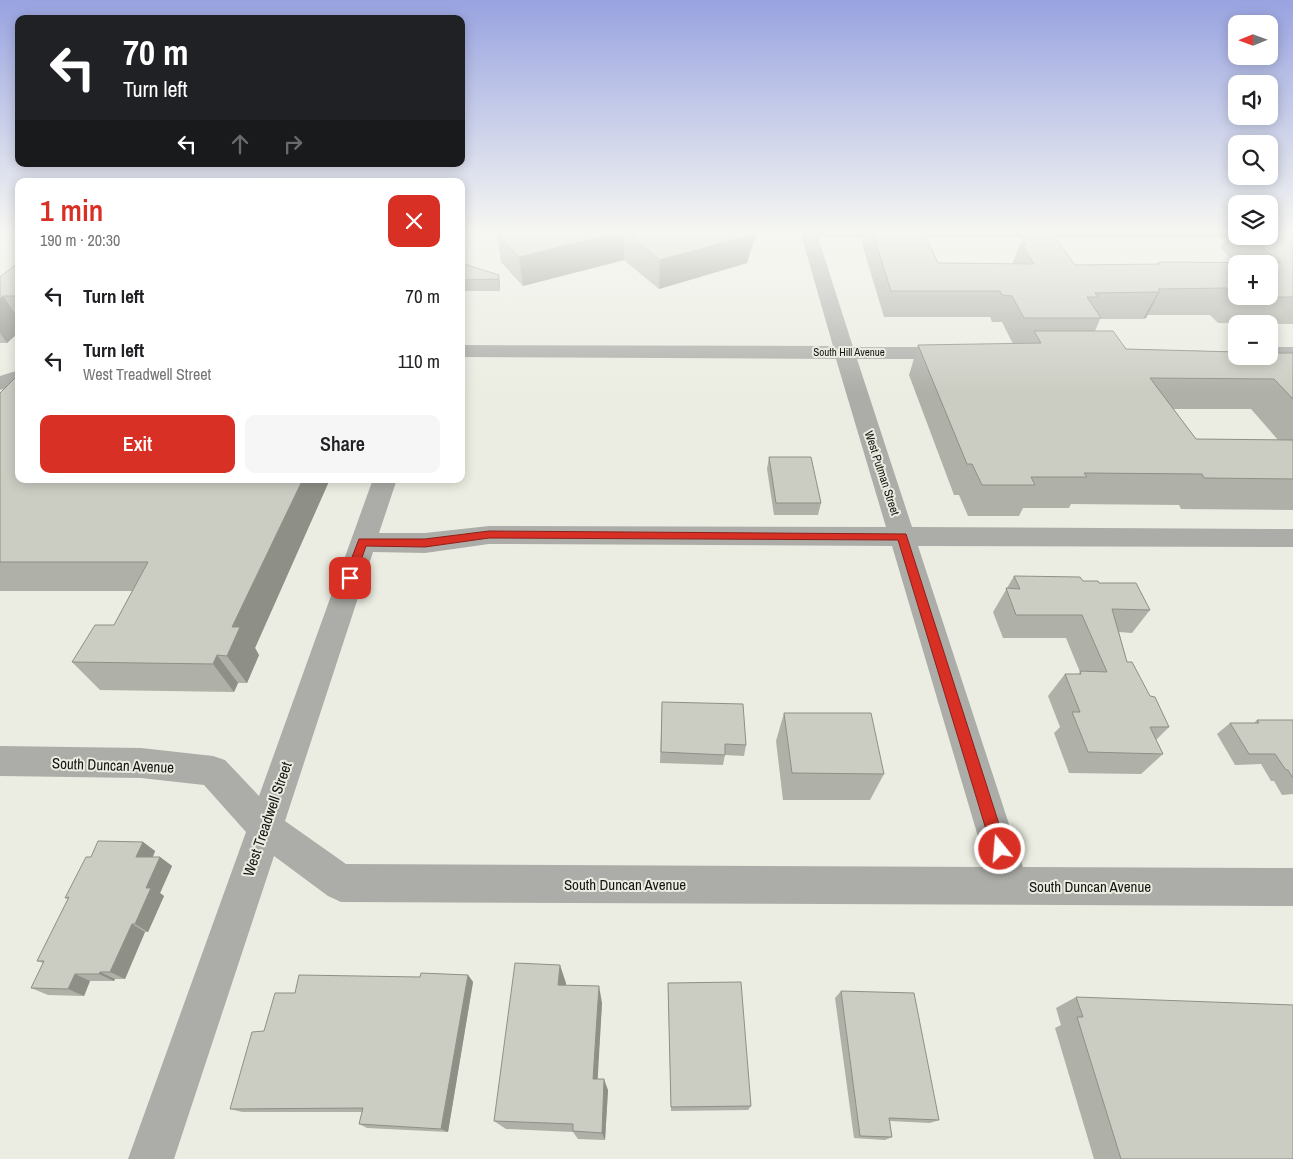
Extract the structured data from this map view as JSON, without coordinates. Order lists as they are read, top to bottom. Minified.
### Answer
{"streets":{"street":["South Hill Avenue","West Putman Street","South Duncan Avenue","West Treadwell Street"]},"crossings":[["South Hill Avenue","West Putman Street"],["West Putman Street","South Duncan Avenue"],["South Duncan Avenue","West Treadwell Street"]],"north":"left","page":{"map_buttons":["+","−"],"turn":["70 m","Turn left"],"heading":["1 min","190 m · 20:30"],"list":[{"name":"Turn left","value":"70 m"},{"name":"Turn left","note":"West Treadwell Street","value":"110 m"}],"buttons":["Exit","Share"]}}
